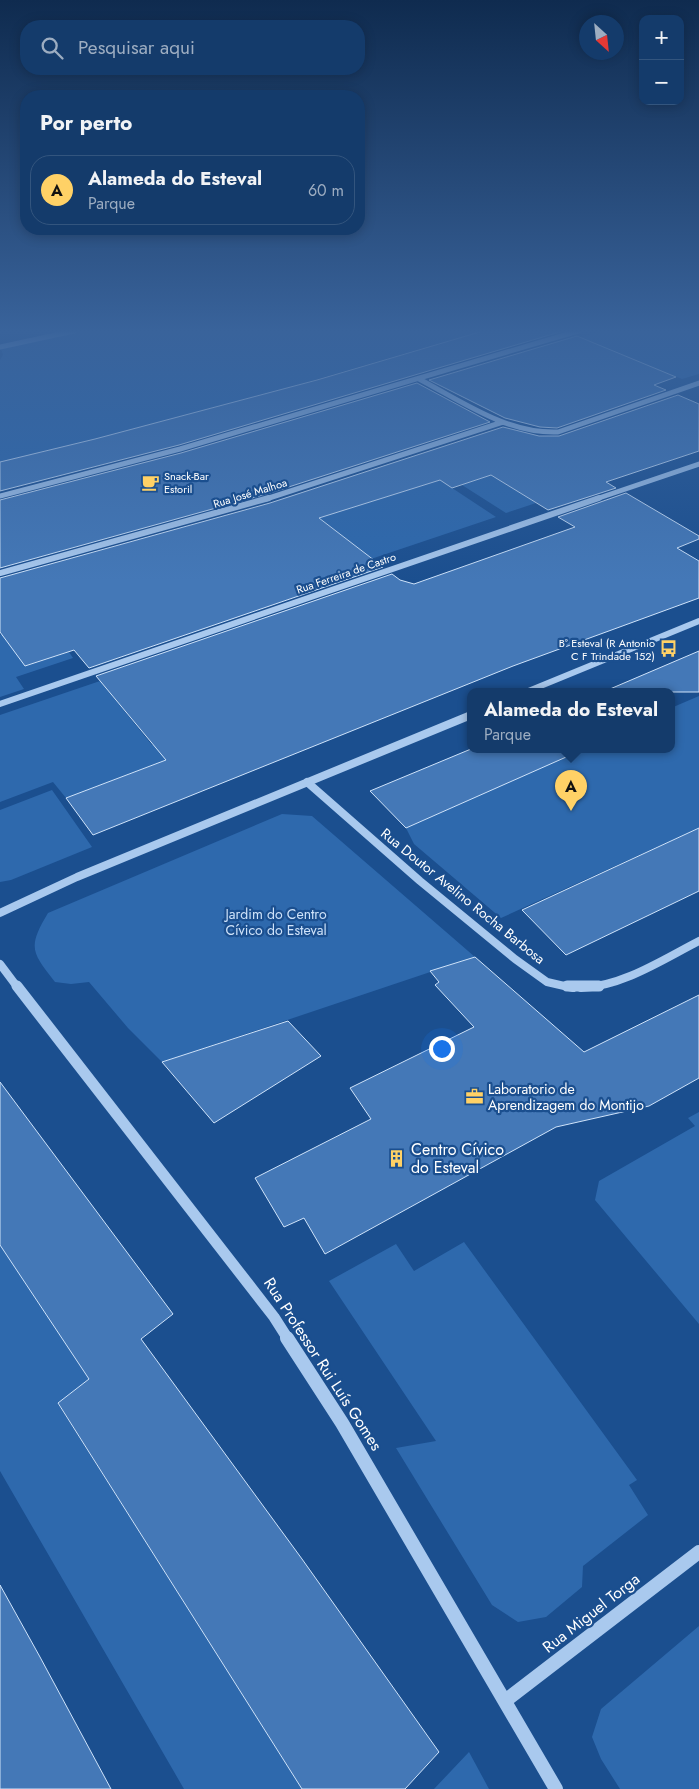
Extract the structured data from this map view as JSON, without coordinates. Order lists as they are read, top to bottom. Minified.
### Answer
{"streets":{"street":["Rua José Malhoa","Rua Ferreira de Castro","Rua Doutor Avelino Rocha Barbosa","Rua Professor Rui Luís Gomes","Rua Miguel Torga"]},"crossings":[["Rua Professor Rui Luís Gomes","Rua Miguel Torga"]],"parks":["Jardim do Centro Cívico do Esteval"],"places":{"cafe":["Snack-Bar Estoril"],"bus stop":["Bº Esteval (R Antonio C F Trindade 152)"],"office":["Laboratorio de Aprendizagem do Montijo"],"building":["Centro Cívico do Esteval"]},"north":"bottom right","page":{"map_buttons":["+","−"],"search":"Pesquisar aqui","heading":"Por perto","list":[{"mark":"A","name":"Alameda do Esteval","note":"Parque","value":"60 m"}],"popup":["Alameda do Esteval","Parque"],"pins":"A"}}
